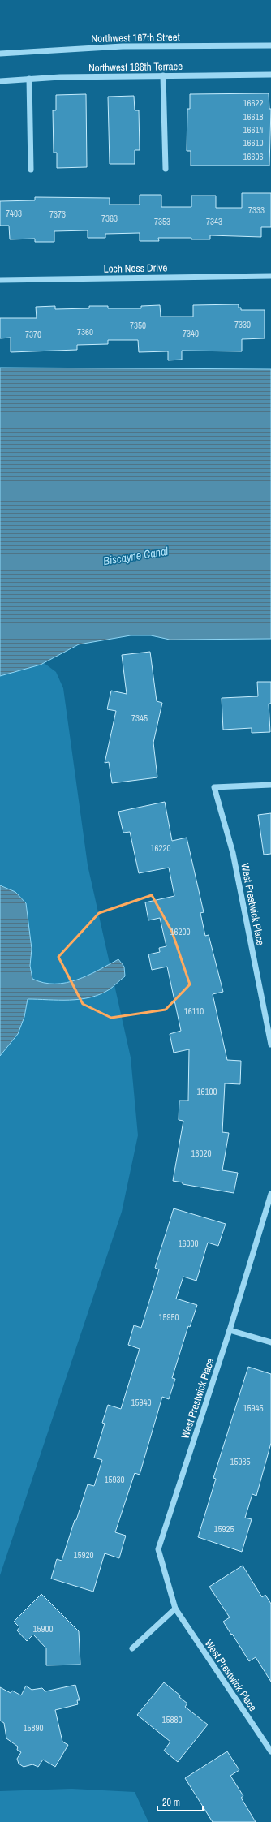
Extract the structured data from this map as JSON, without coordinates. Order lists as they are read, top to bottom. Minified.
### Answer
{"streets":{"street":["Northwest 167th Street","Northwest 166th Terrace","Loch Ness Drive","West Prestwick Place"]},"water":["Biscayne Canal"],"house_numbers":["16622","16618","16614","16610","16606","7333","7403","7373","7363","7353","7343","7330","7350","7360","7340","7370","7345","16220","16200","16110","16100","16020","16000","15950","15940","15945","15935","15930","15925","15920","15900","15880","15890"],"scale_bar":"20 m"}
